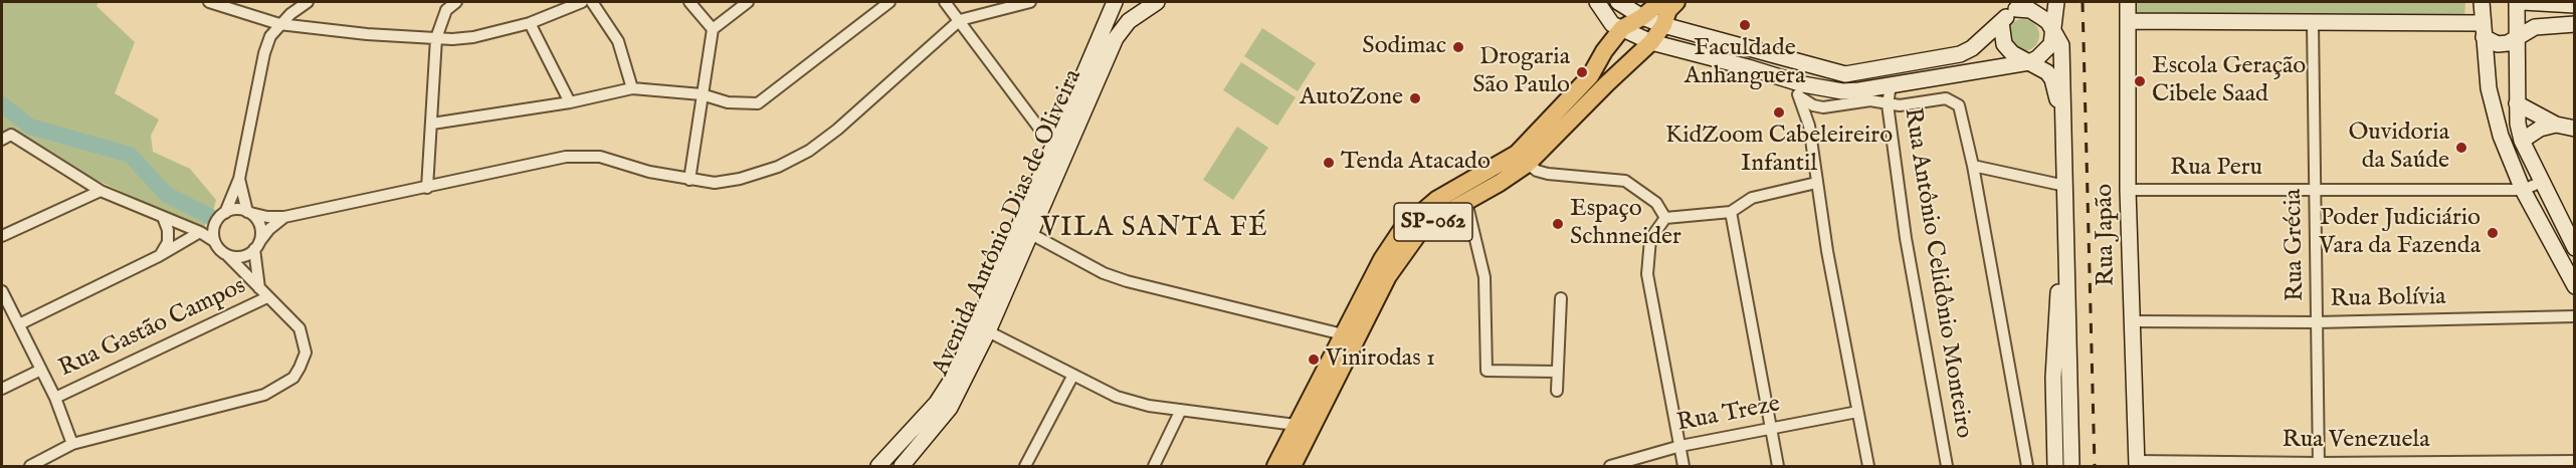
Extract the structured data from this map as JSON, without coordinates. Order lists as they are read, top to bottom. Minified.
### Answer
{"streets":{"main road":["SP-062"],"street":["Rua Peru","Avenida Antônio Dias de Oliveira","Rua Japão","Rua Grécia","Rua Antônio Celidônio Monteiro","Rua Bolívia","Rua Gastão Campos","Rua Treze","Rua Venezuela"]},"crossings":[["Rua Peru","Rua Japão"],["Rua Peru","Rua Grécia"],["Rua Japão","Rua Bolívia"],["Rua Japão","Rua Venezuela"],["Rua Grécia","Rua Bolívia"],["Rua Grécia","Rua Venezuela"]],"districts":["VILA SANTA FÉ"],"places":["Faculdade Anhanguera","Sodimac","Drogaria São Paulo","Escola Geração Cibele Saad","AutoZone","KidZoom Cabeleireiro Infantil","Ouvidoria da Saúde","Tenda Atacado","Espaço Schnneider","Poder Judiciário Vara da Fazenda","Vinirodas 1"]}
